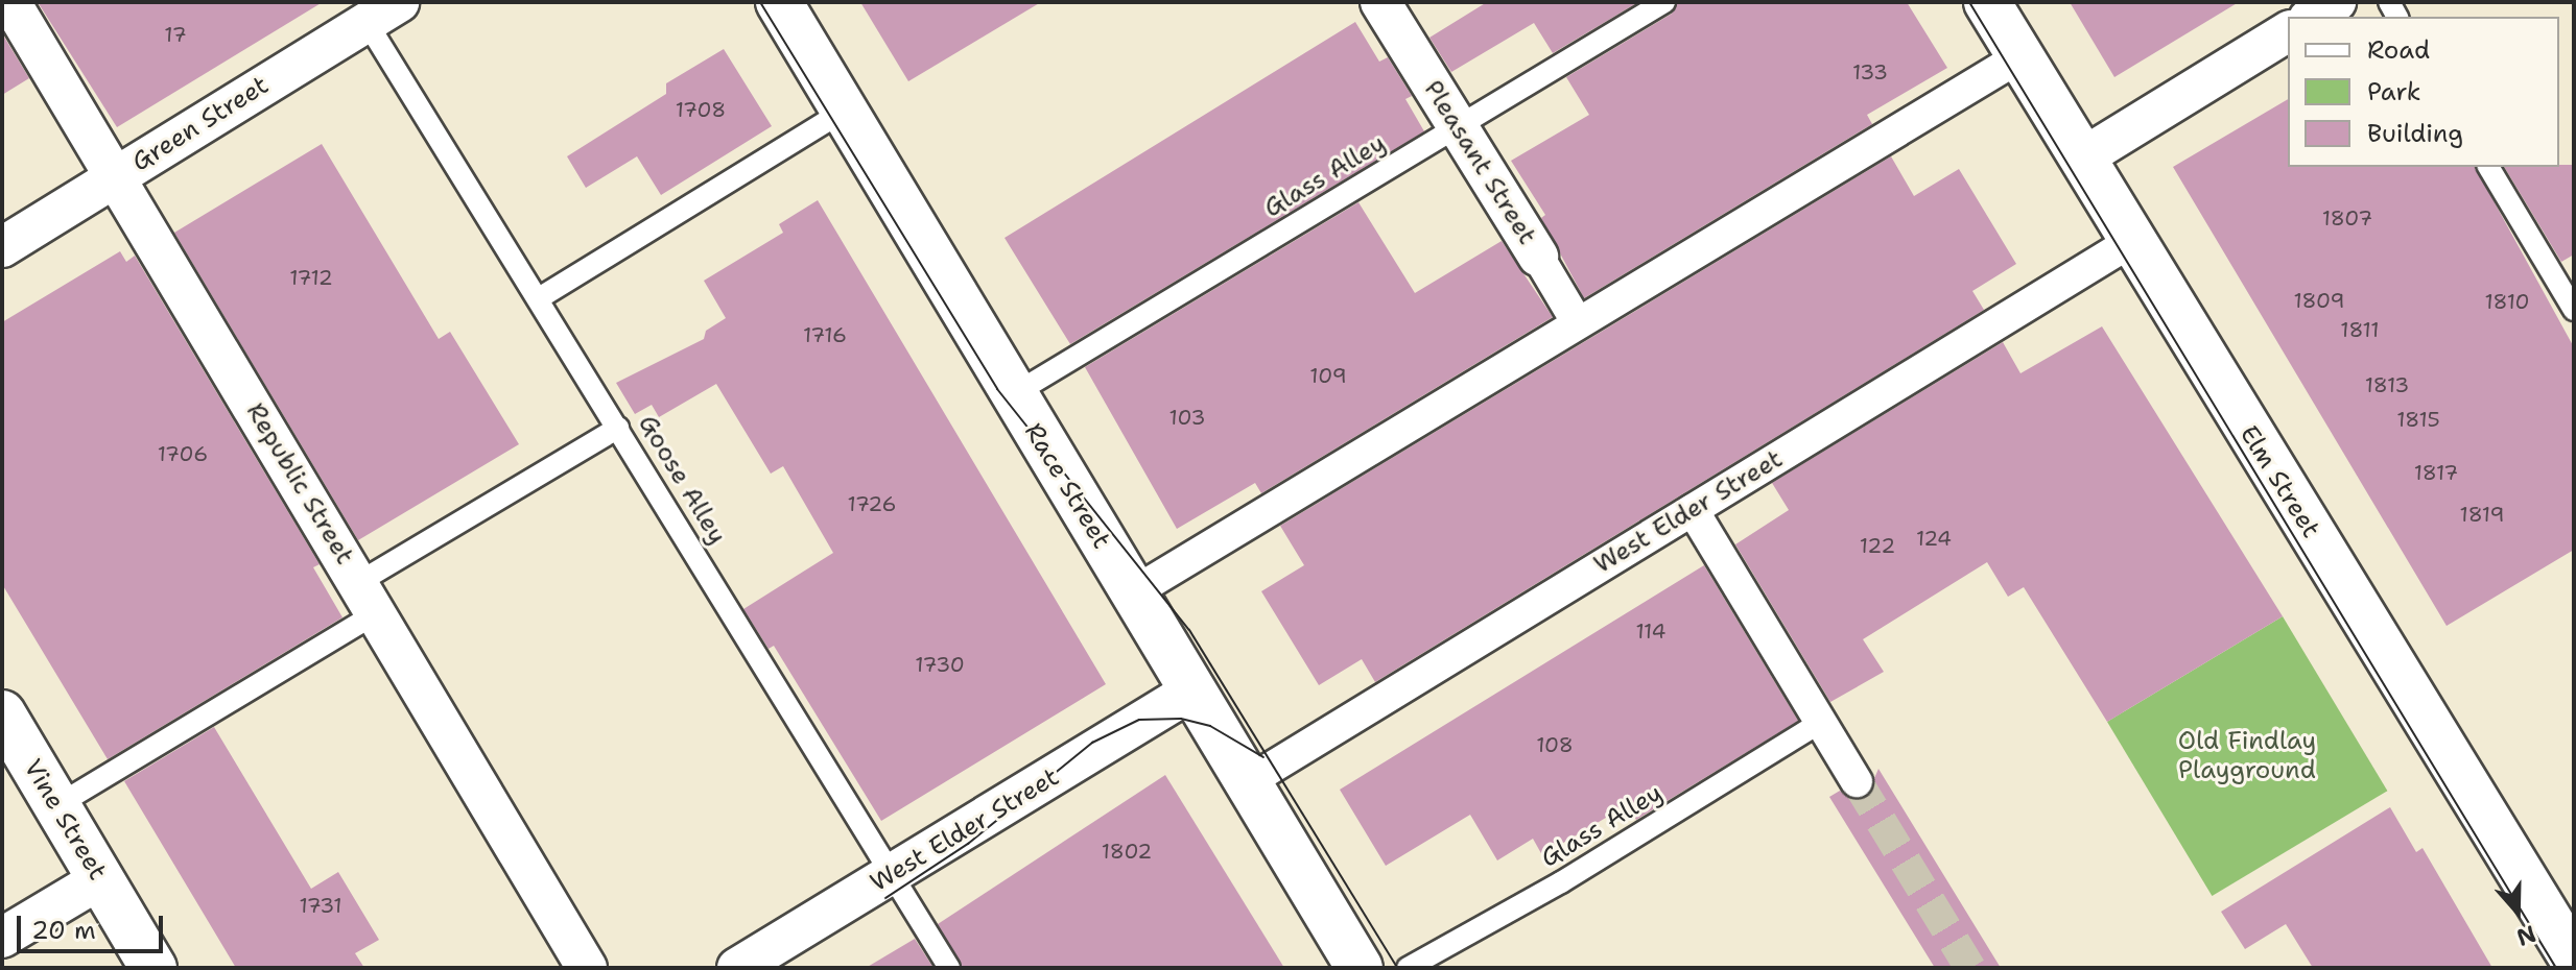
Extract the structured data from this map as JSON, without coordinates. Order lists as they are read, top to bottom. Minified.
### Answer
{"streets":{"street":["Green Street","Pleasant Street","Elm Street","Republic Street","Race Street","West Elder Street","Vine Street"],"lane":["Glass Alley","Goose Alley"]},"crossings":[["Green Street","Goose Alley"],["Green Street","Republic Street"],["Pleasant Street","Glass Alley"],["Glass Alley","Race Street"],["Goose Alley","West Elder Street"],["Elm Street","West Elder Street"],["Race Street","West Elder Street"]],"parks":["Old Findlay Playground"],"house_numbers":["17","133","1708","1807","1712","1809","1810","1811","1716","109","1813","103","1815","1706","1817","1726","1819","124","122","114","1730","108","1802","1731"],"legend":["Road","Park","Building"],"scale_bar":"20 m","north":"bottom"}
